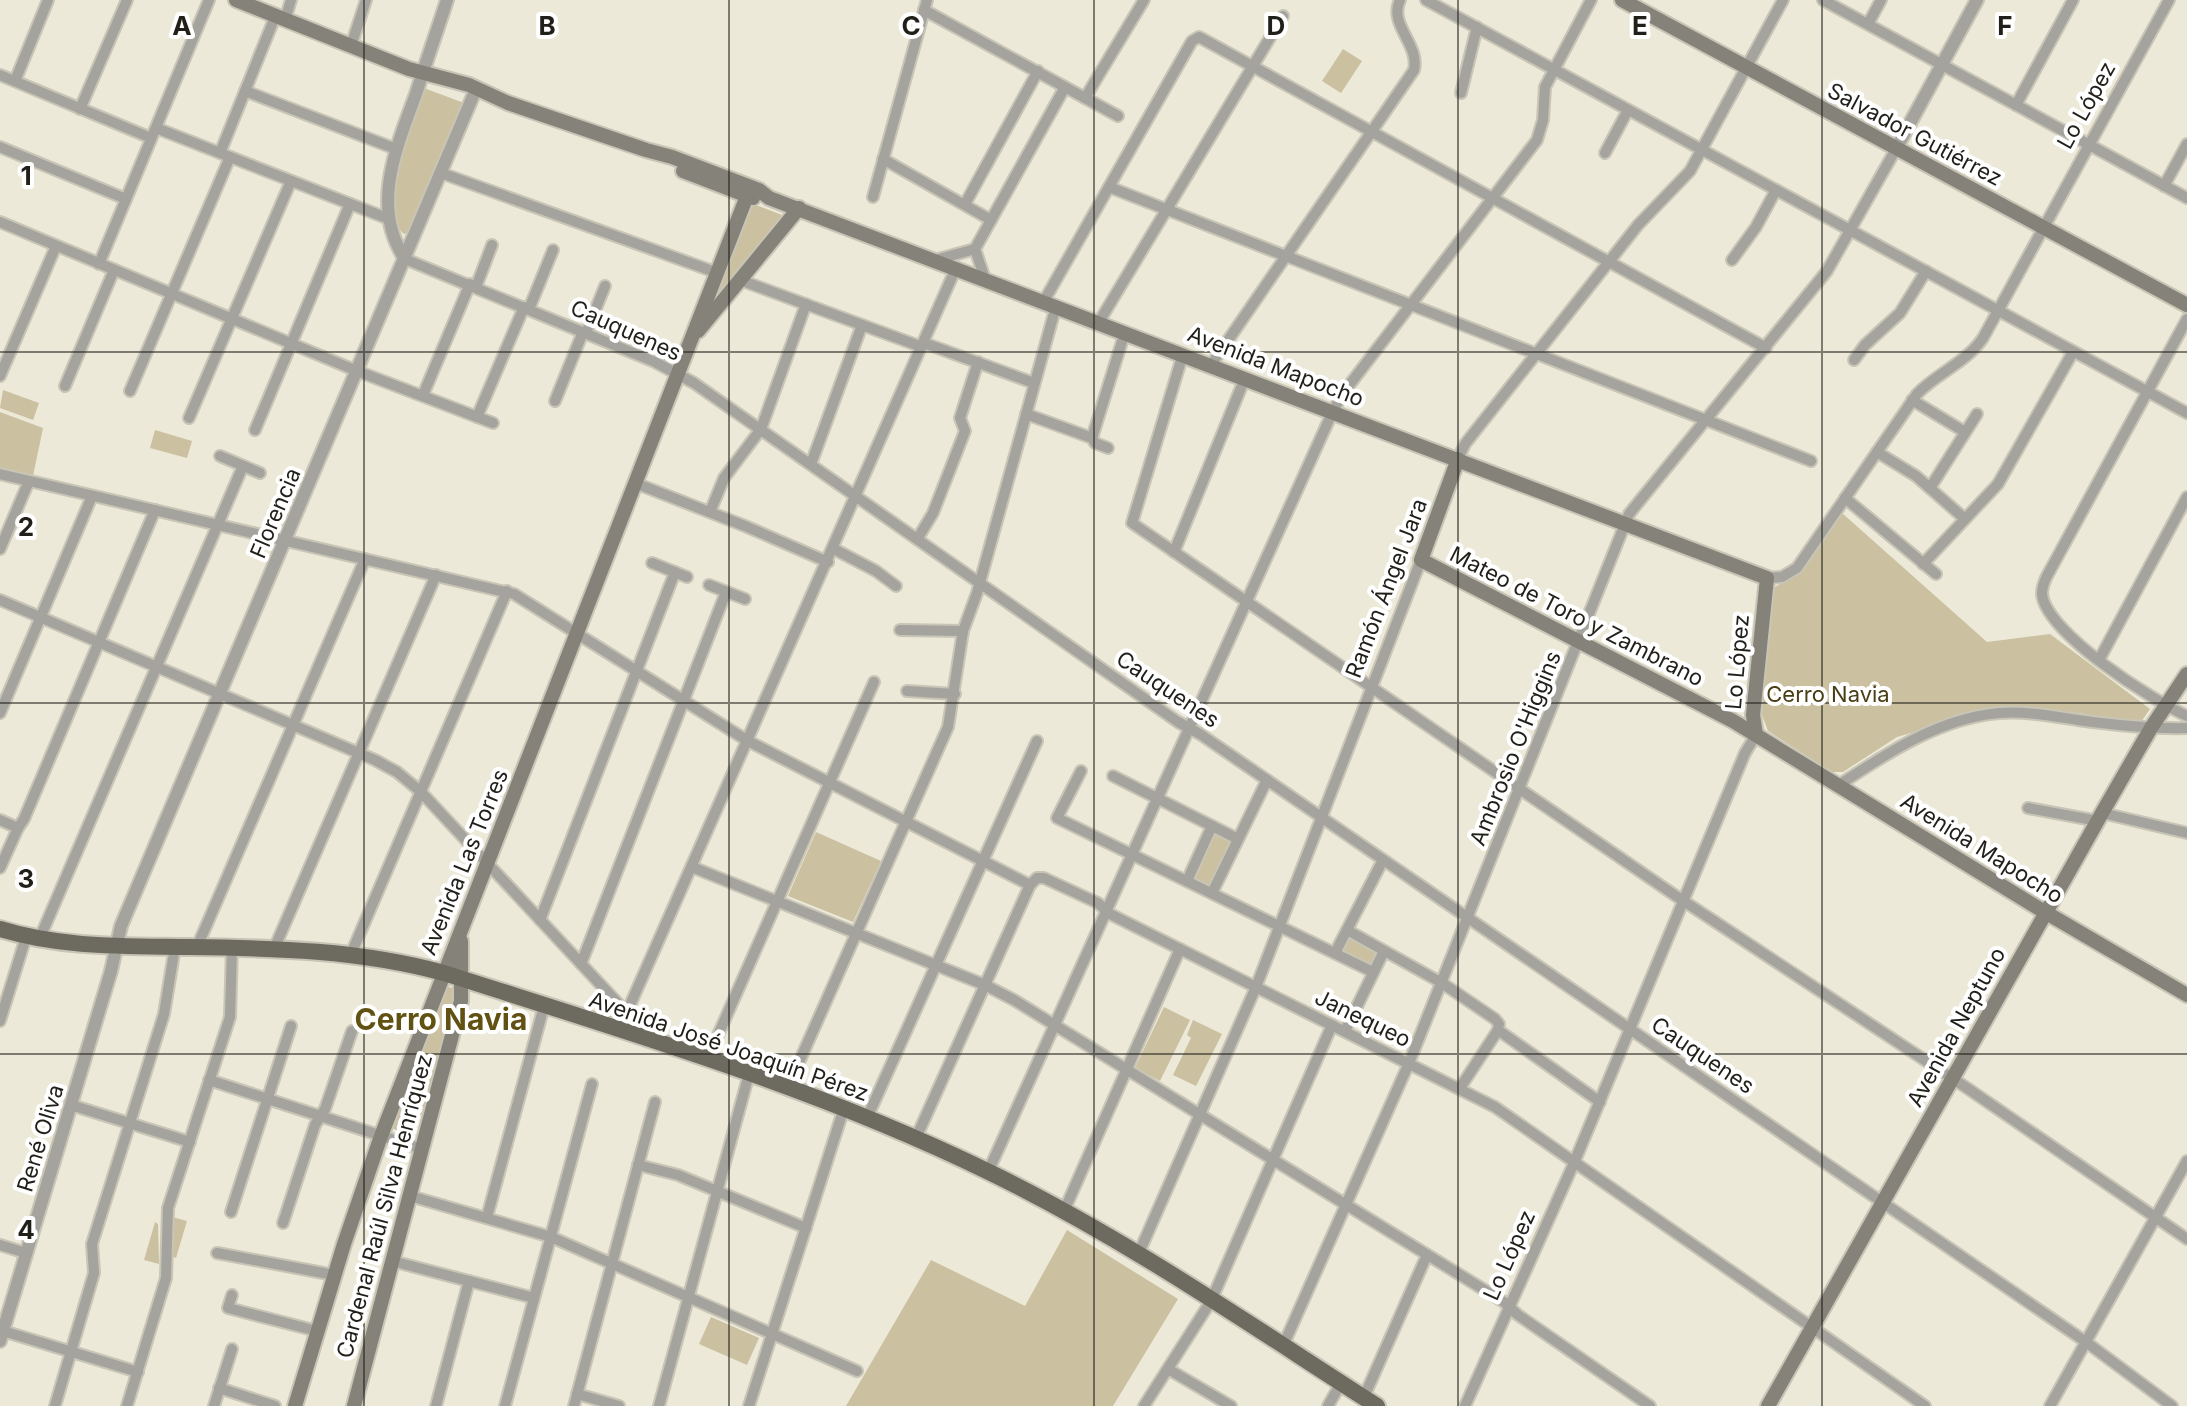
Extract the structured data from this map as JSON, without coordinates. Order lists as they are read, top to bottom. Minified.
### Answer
{"streets":{"main road":["Lo López","Salvador Gutiérrez","Avenida Mapocho","Ramón Ángel Jara","Mateo de Toro y Zambrano","Avenida Las Torres","Avenida Neptuno","Avenida José Joaquín Pérez","Cardenal Raúl Silva Henríquez"],"street":["Cauquenes","Florencia","Ambrosio O'Higgins","Janequeo","René Oliva"]},"crossings":[["Lo López","Salvador Gutiérrez"],["Lo López","Cauquenes"],["Lo López","Avenida Mapocho"],["Lo López","Mateo de Toro y Zambrano"],["Lo López","Janequeo"],["Salvador Gutiérrez","Ramón Ángel Jara"],["Salvador Gutiérrez","Ambrosio O'Higgins"],["Cauquenes","Florencia"],["Cauquenes","Ramón Ángel Jara"],["Cauquenes","Ambrosio O'Higgins"],["Cauquenes","Avenida Las Torres"],["Cauquenes","Avenida Neptuno"],["Avenida Mapocho","Florencia"],["Avenida Mapocho","Ramón Ángel Jara"],["Avenida Mapocho","Mateo de Toro y Zambrano"],["Avenida Mapocho","Ambrosio O'Higgins"],["Avenida Mapocho","Avenida Las Torres"],["Avenida Mapocho","Avenida Neptuno"],["Florencia","Janequeo"],["Florencia","Avenida José Joaquín Pérez"],["Florencia","René Oliva"],["Ramón Ángel Jara","Mateo de Toro y Zambrano"],["Ramón Ángel Jara","Janequeo"],["Ramón Ángel Jara","Avenida José Joaquín Pérez"],["Mateo de Toro y Zambrano","Ambrosio O'Higgins"],["Ambrosio O'Higgins","Janequeo"],["Ambrosio O'Higgins","Avenida José Joaquín Pérez"],["Avenida Las Torres","Janequeo"],["Avenida Las Torres","Avenida José Joaquín Pérez"],["Avenida Las Torres","Cardenal Raúl Silva Henríquez"],["Janequeo","Avenida Neptuno"],["Avenida José Joaquín Pérez","René Oliva"],["Avenida José Joaquín Pérez","Cardenal Raúl Silva Henríquez"]],"districts":["Cerro Navia"],"parks":["Cerro Navia"],"grid":{"columns":["A","B","C","D","E","F"],"rows":["1","2","3","4"]}}
